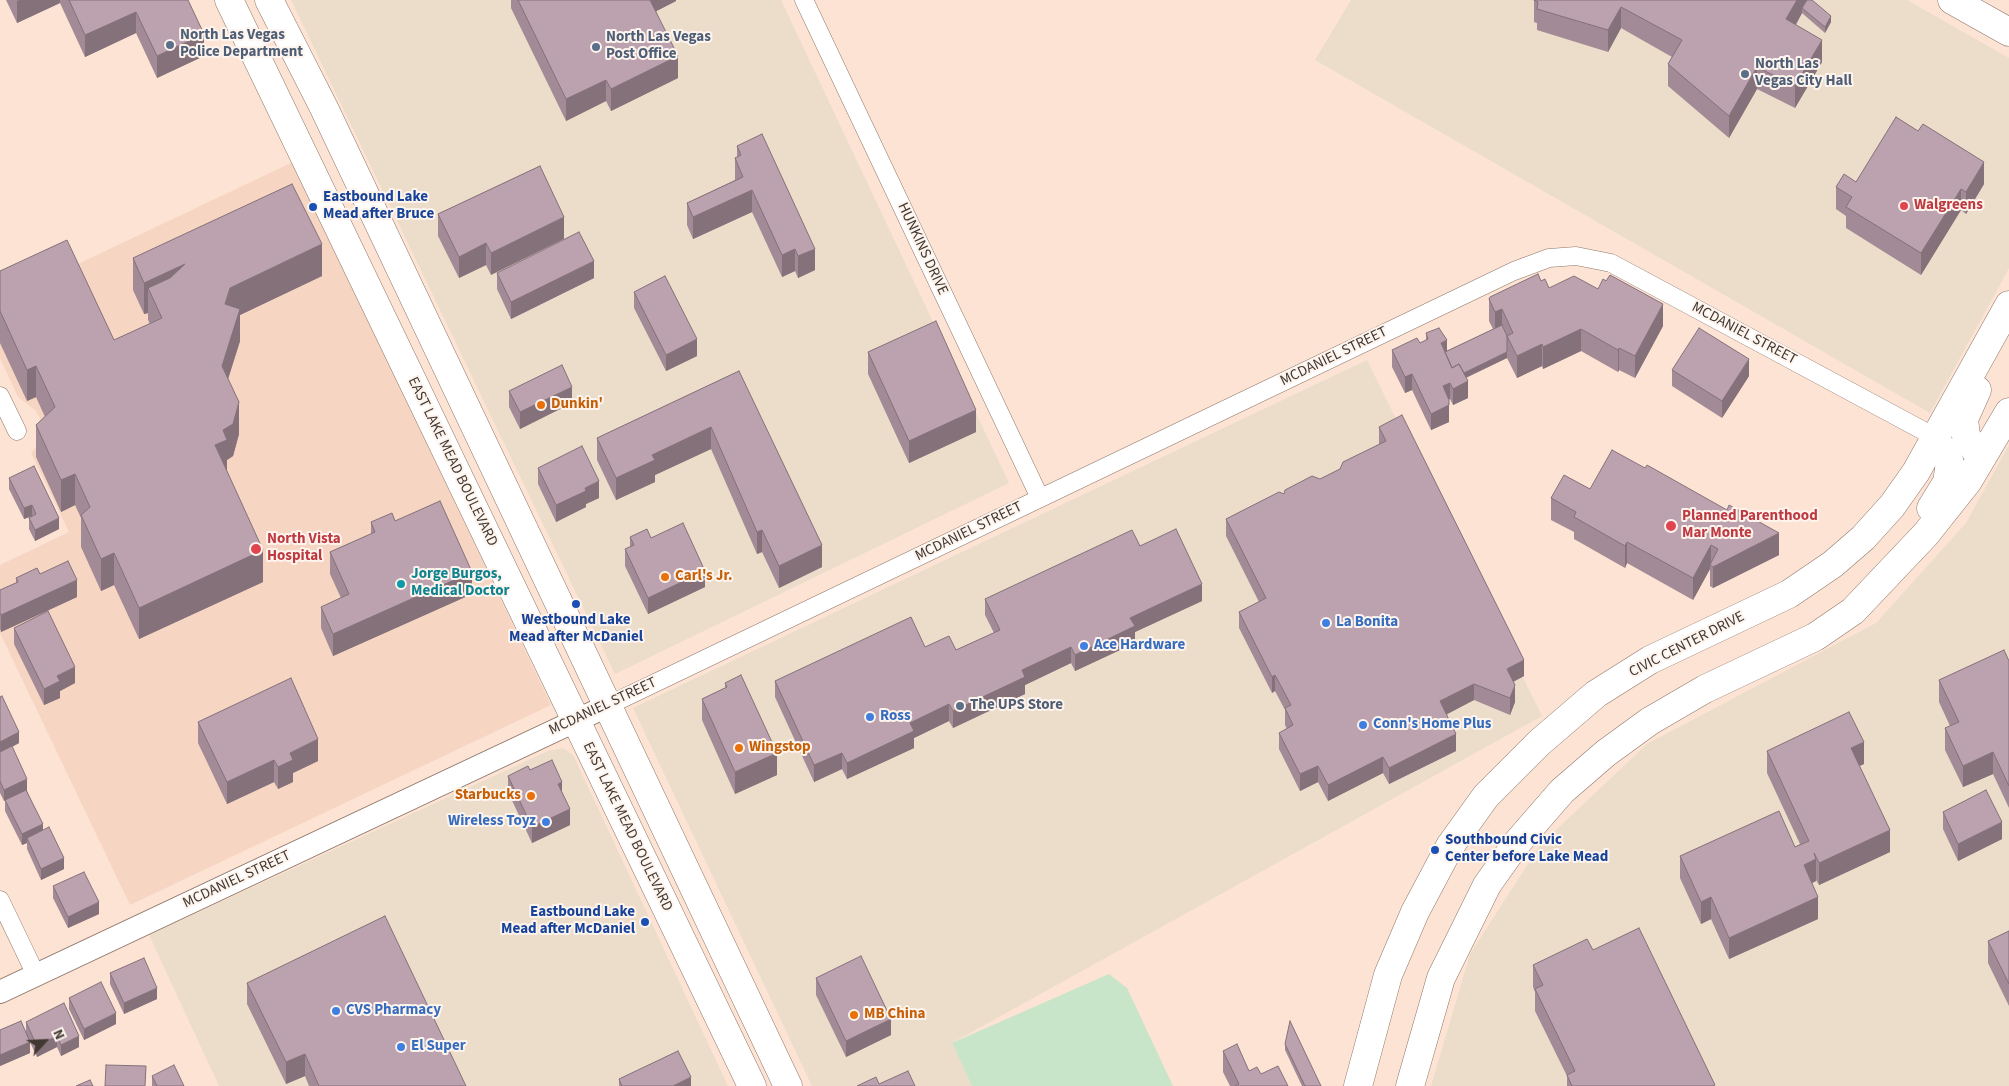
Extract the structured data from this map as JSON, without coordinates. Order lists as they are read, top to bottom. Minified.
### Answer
{"streets":{"main road":["EAST LAKE MEAD BOULEVARD","CIVIC CENTER DRIVE"],"street":["HUNKINS DRIVE","MCDANIEL STREET"]},"crossings":[["HUNKINS DRIVE","MCDANIEL STREET"],["MCDANIEL STREET","EAST LAKE MEAD BOULEVARD"],["MCDANIEL STREET","CIVIC CENTER DRIVE"]],"places":["North Las Vegas Police Department","North Las Vegas Post Office","North Las Vegas City Hall","Walgreens","Eastbound Lake Mead after Bruce","Dunkin'","Planned Parenthood Mar Monte","North Vista Hospital","Carl's Jr.","Jorge Burgos, Medical Doctor","Westbound Lake Mead after McDaniel","La Bonita","Ace Hardware","The UPS Store","Ross","Conn's Home Plus","Wingstop","Starbucks","Wireless Toyz","Southbound Civic Center before Lake Mead","Eastbound Lake Mead after McDaniel","CVS Pharmacy","MB China","El Super"],"north":"top right"}
